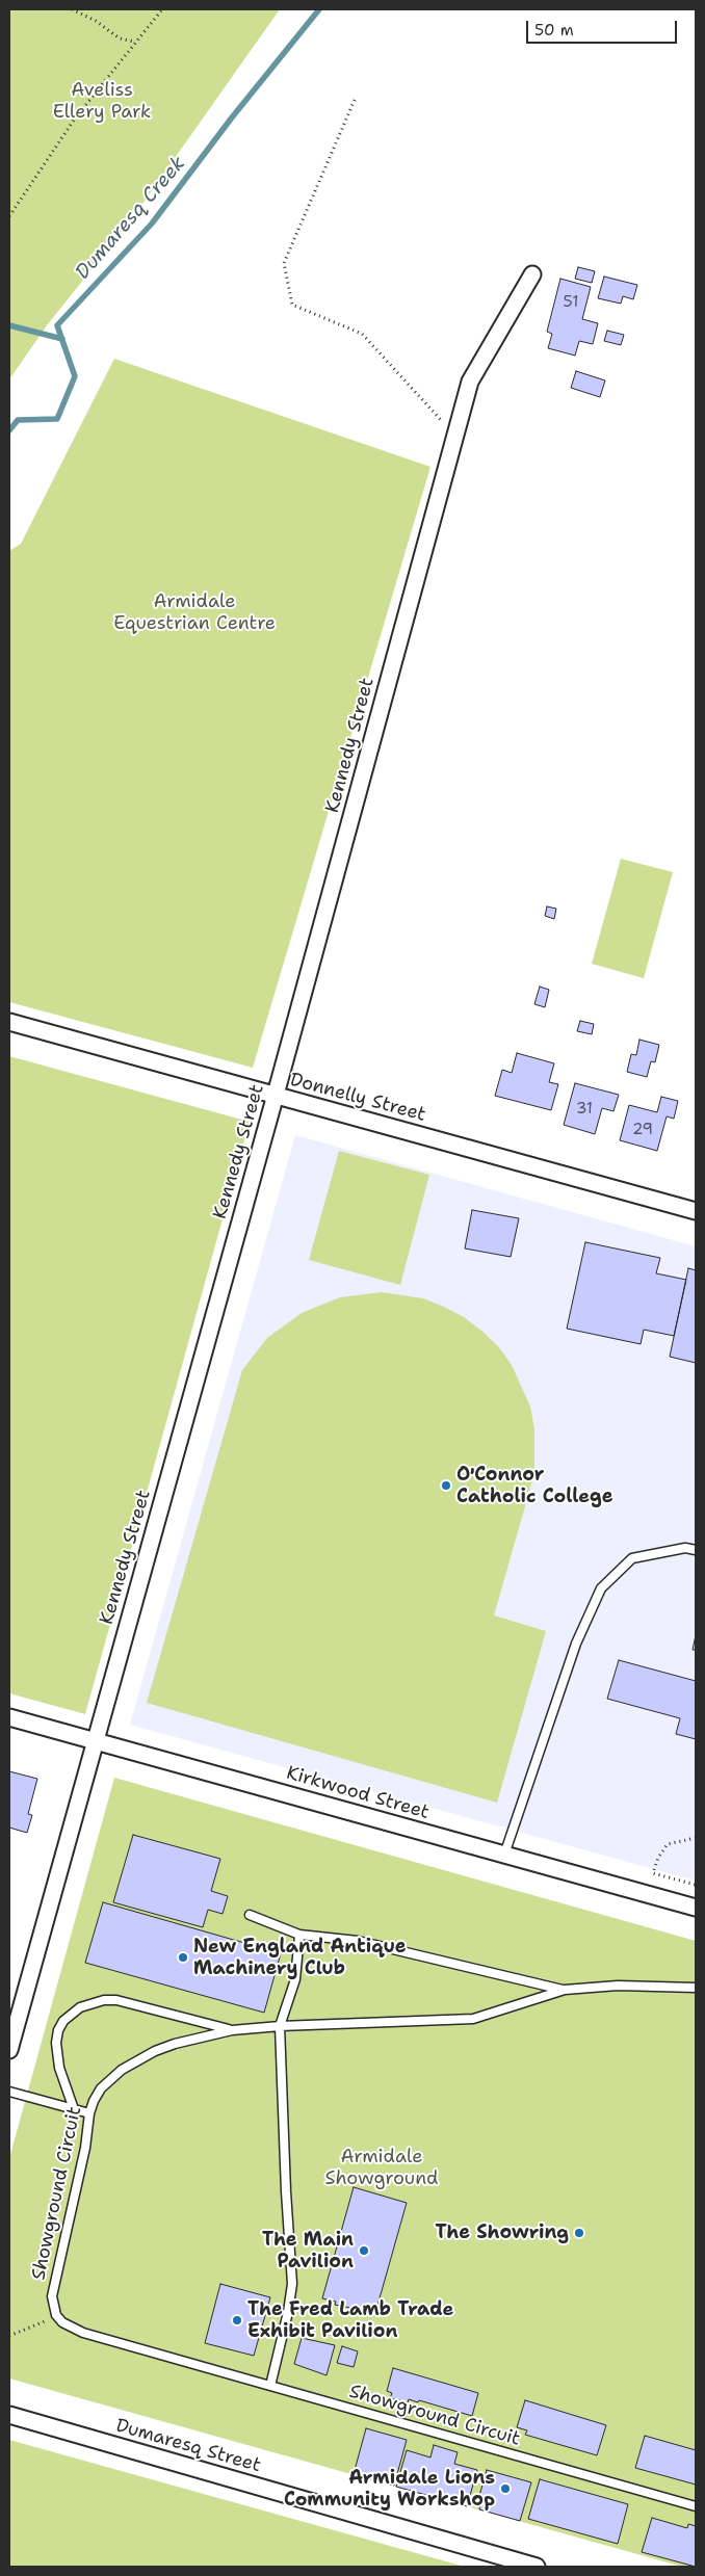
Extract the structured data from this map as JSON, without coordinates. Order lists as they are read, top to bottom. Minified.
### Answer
{"streets":{"street":["Kennedy Street","Donnelly Street","Kirkwood Street","Dumaresq Street"],"lane":["Showground Circuit"]},"crossings":[["Kennedy Street","Donnelly Street"],["Kennedy Street","Kirkwood Street"]],"water":["Dumaresq Creek"],"parks":["Aveliss Ellery Park","Armidale Equestrian Centre","Armidale Showground"],"places":["O'Connor Catholic College","New England Antique Machinery Club","The Showring","The Main Pavilion","The Fred Lamb Trade Exhibit Pavilion","Armidale Lions Community Workshop"],"house_numbers":["51","31","29"],"scale_bar":"50 m"}
